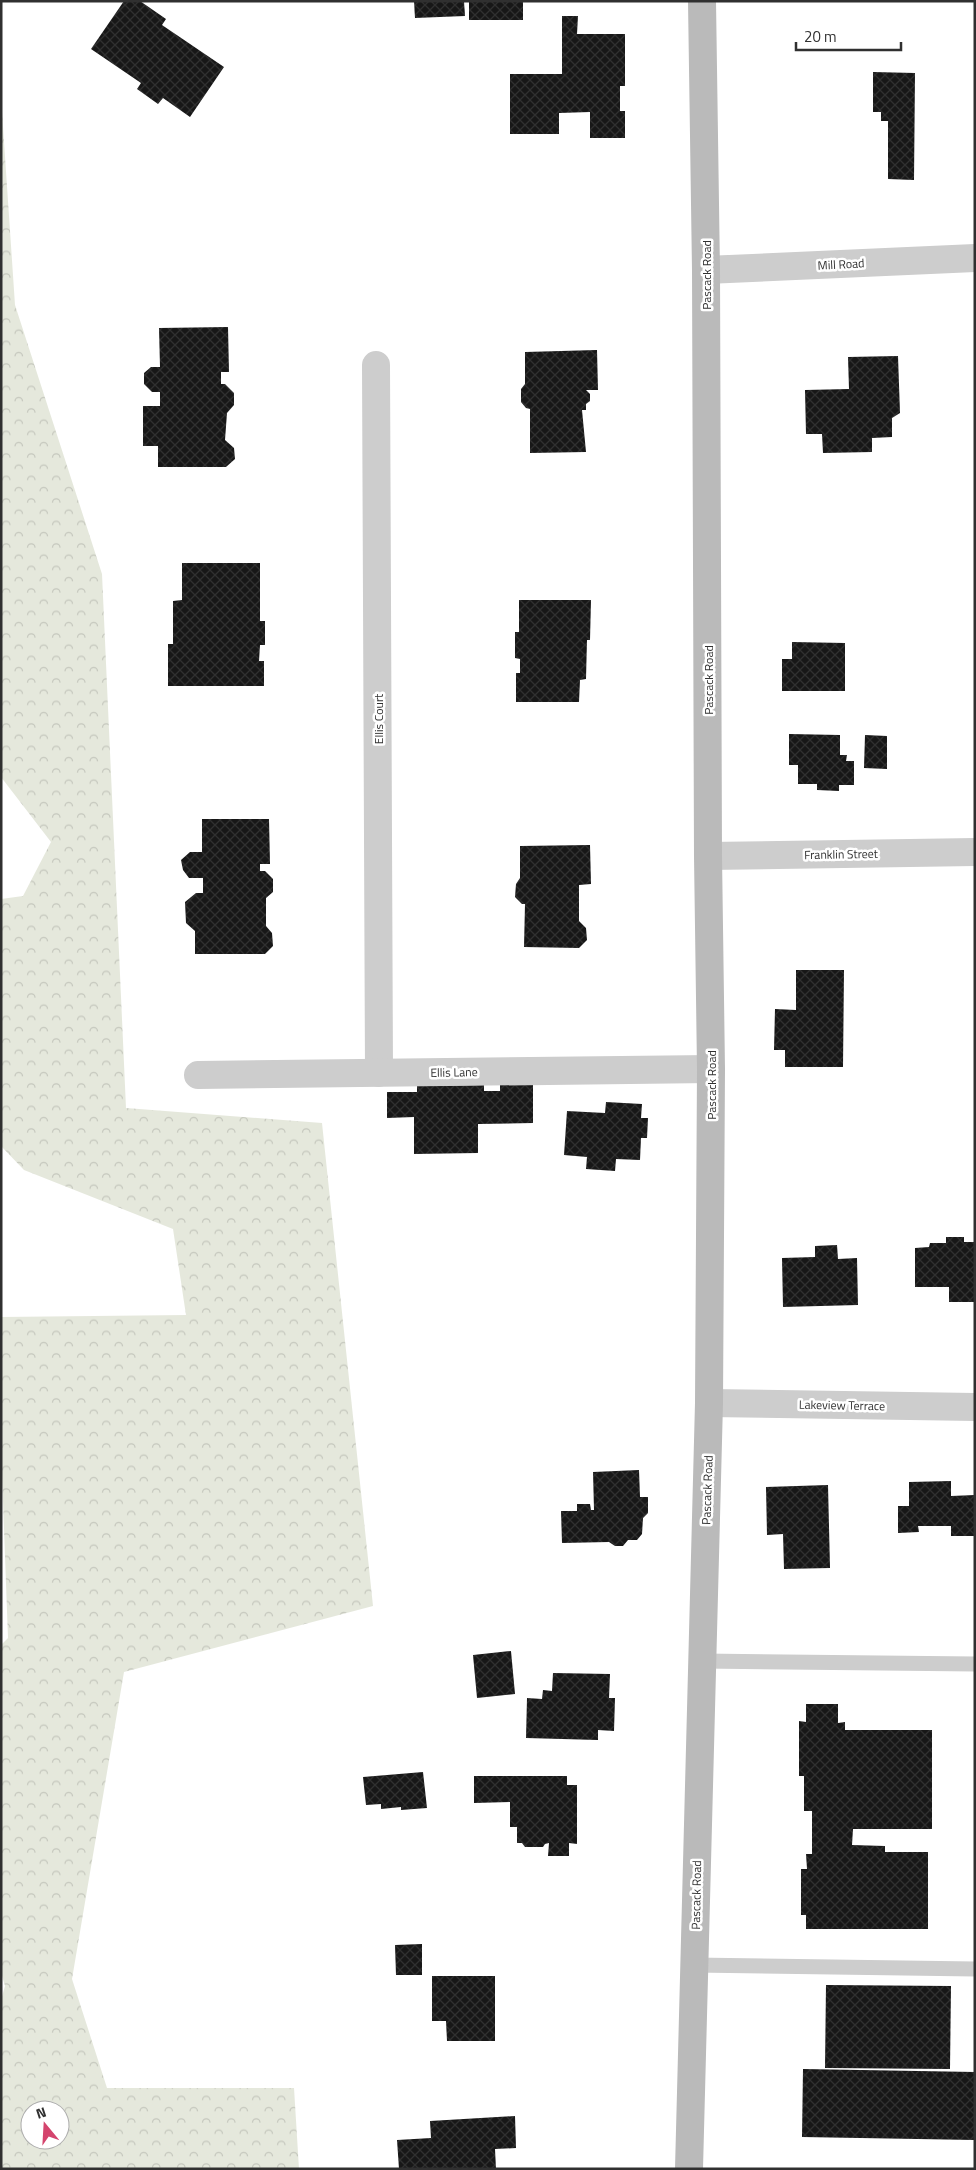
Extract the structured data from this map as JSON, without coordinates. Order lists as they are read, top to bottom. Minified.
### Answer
{"streets":{"street":["Mill Road","Pascack Road","Ellis Court","Franklin Street","Ellis Lane","Lakeview Terrace"]},"crossings":[["Mill Road","Pascack Road"],["Pascack Road","Franklin Street"],["Pascack Road","Ellis Lane"],["Pascack Road","Lakeview Terrace"],["Ellis Court","Ellis Lane"]],"scale_bar":"20 m","north":"top"}
